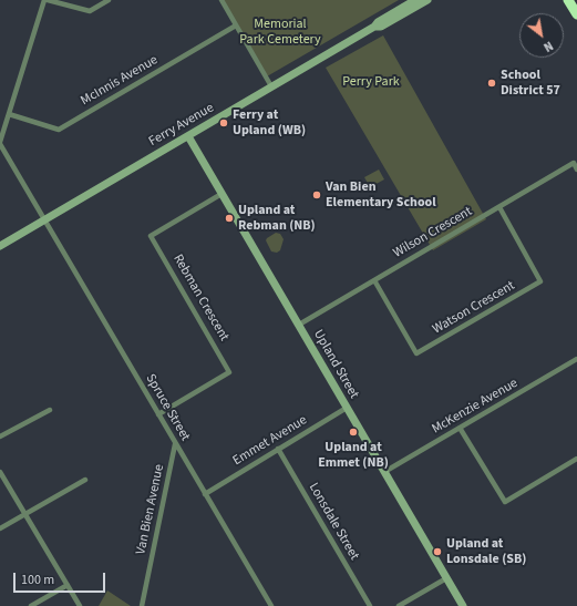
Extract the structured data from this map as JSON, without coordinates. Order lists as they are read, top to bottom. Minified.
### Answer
{"streets":{"street":["McInnis Avenue","Ferry Avenue","Wilson Crescent","Rebman Crescent","Watson Crescent","Upland Street","McKenzie Avenue","Spruce Street","Emmet Avenue","Van Bien Avenue","Lonsdale Street"]},"crossings":[["Ferry Avenue","Upland Street"],["Ferry Avenue","Spruce Street"],["Wilson Crescent","Watson Crescent"],["Wilson Crescent","Upland Street"],["Rebman Crescent","Upland Street"],["Rebman Crescent","Spruce Street"],["Upland Street","McKenzie Avenue"],["Upland Street","Emmet Avenue"],["Spruce Street","Emmet Avenue"],["Spruce Street","Van Bien Avenue"],["Emmet Avenue","Lonsdale Street"]],"parks":["Memorial Park Cemetery","Perry Park"],"places":["School District 57","Ferry at Upland (WB)","Van Bien Elementary School","Upland at Rebman (NB)","Upland at Emmet (NB)","Upland at Lonsdale (SB)"],"scale_bar":"100 m","north":"bottom right"}
